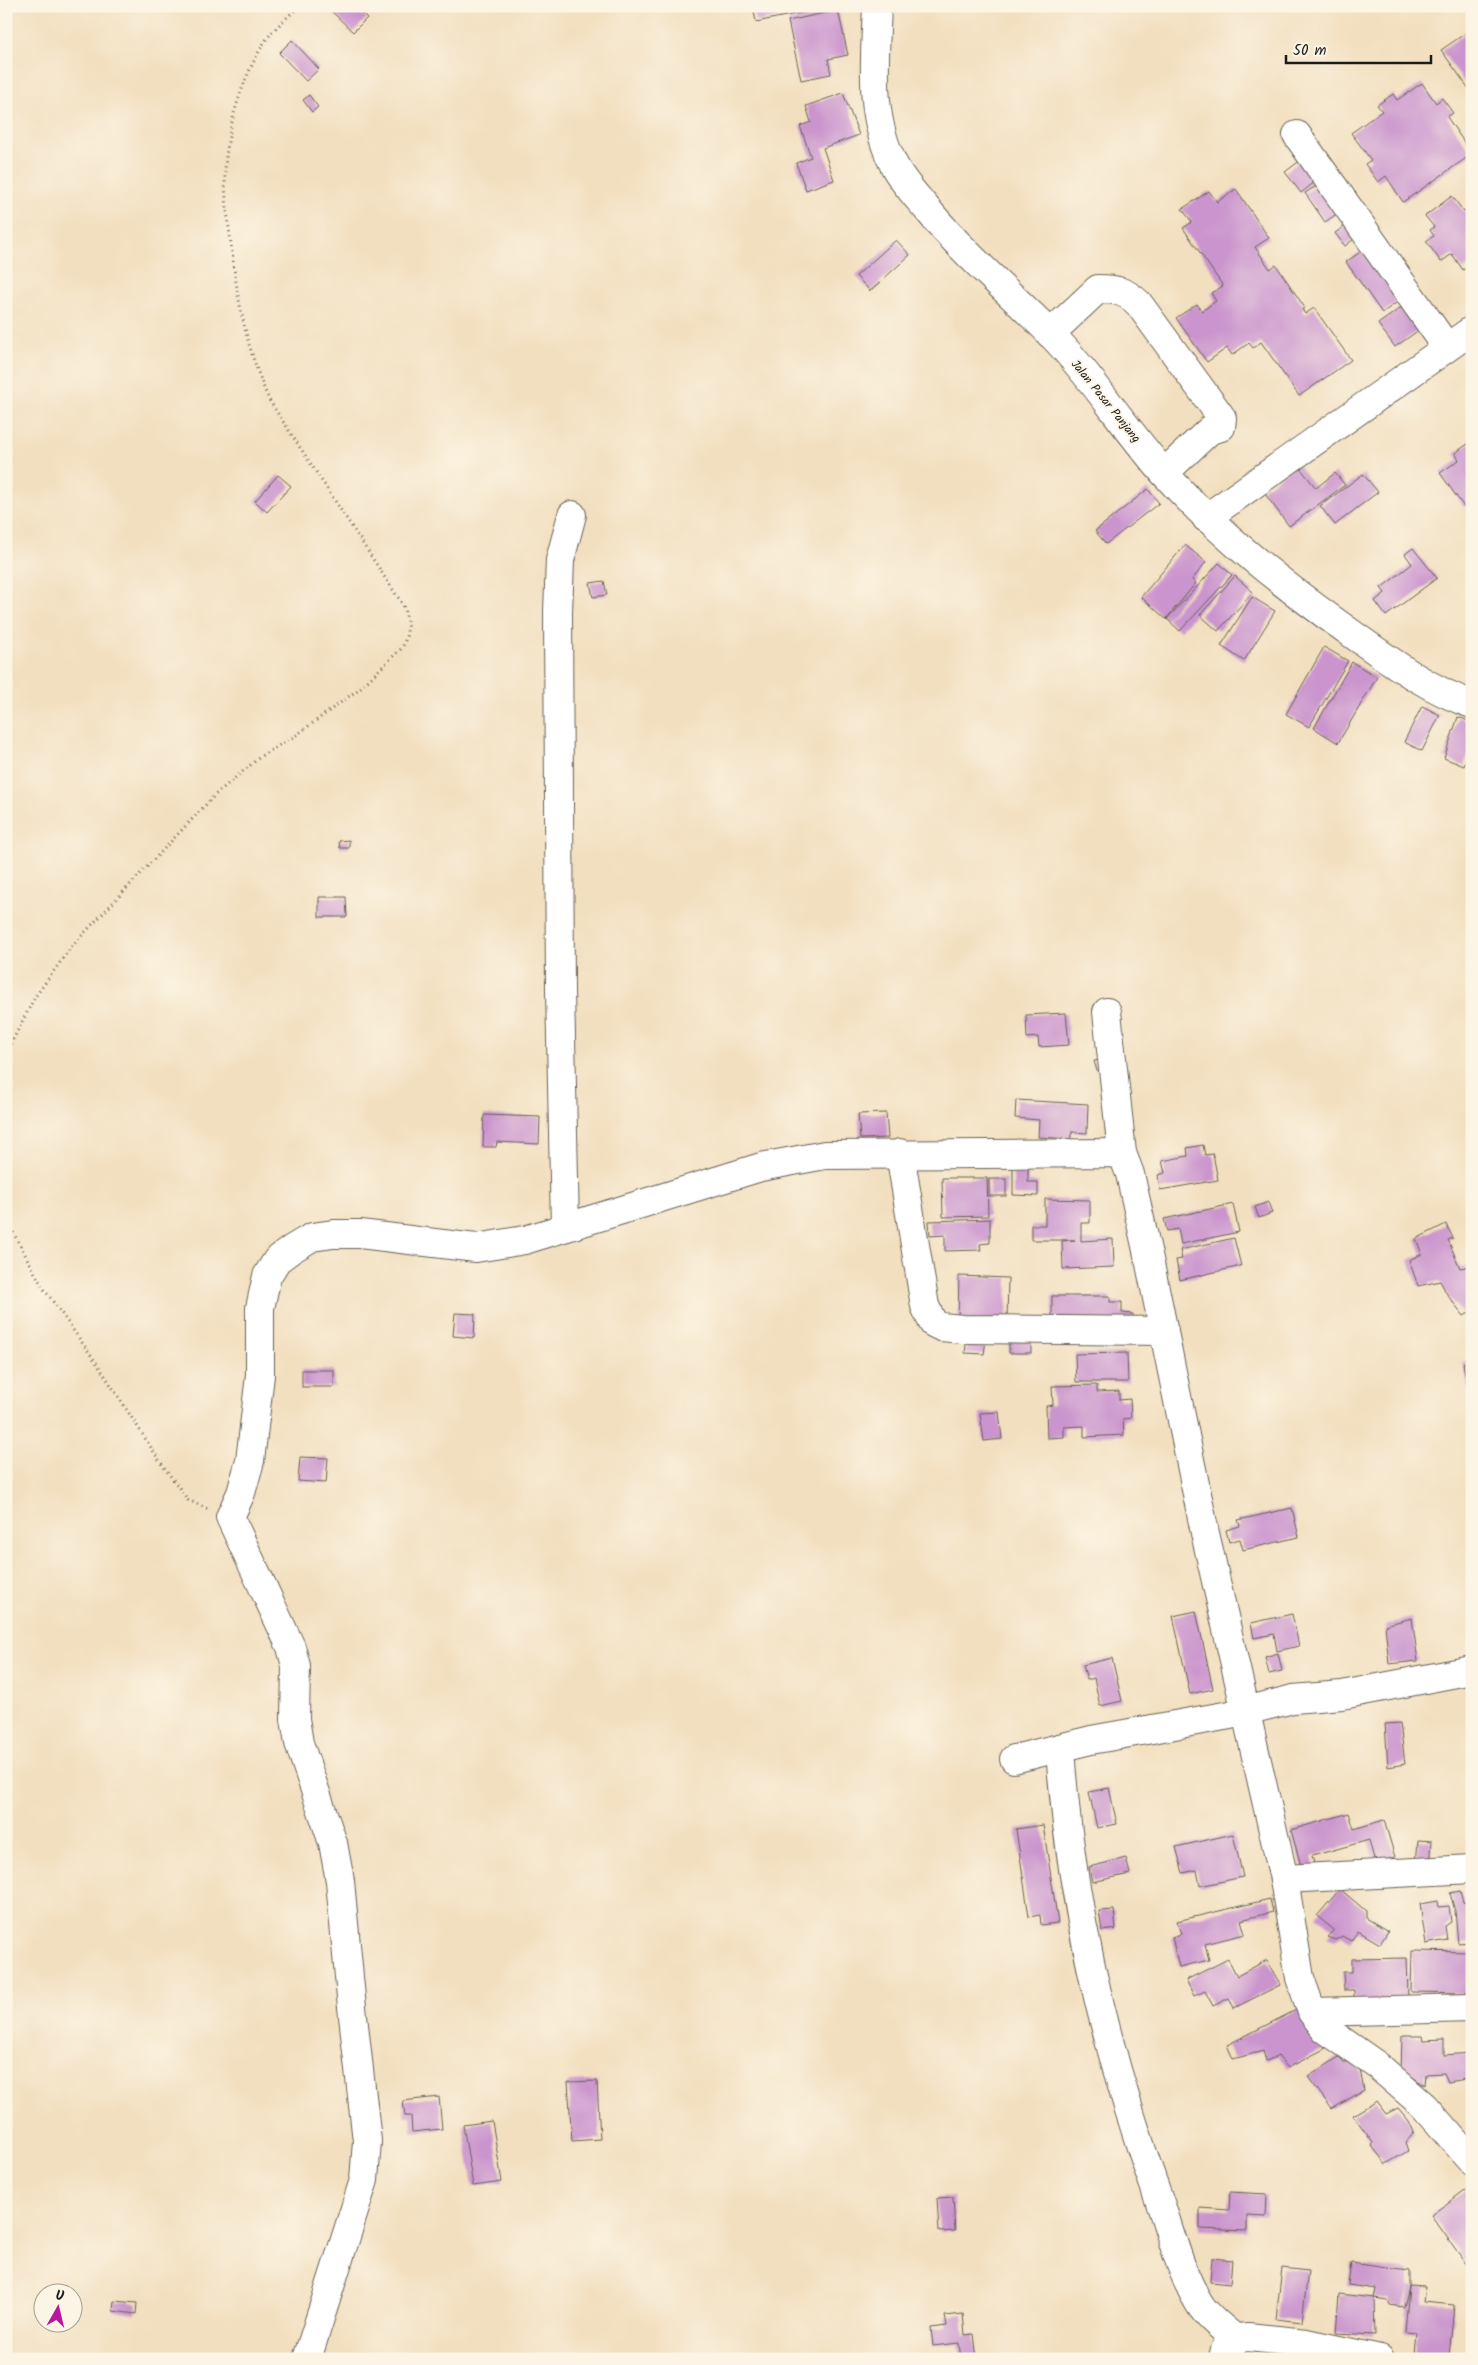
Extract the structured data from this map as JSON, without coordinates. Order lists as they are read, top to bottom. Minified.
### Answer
{"streets":{"street":["Jalan Pasar Panjang"]},"scale_bar":"50 m","north":"top"}
